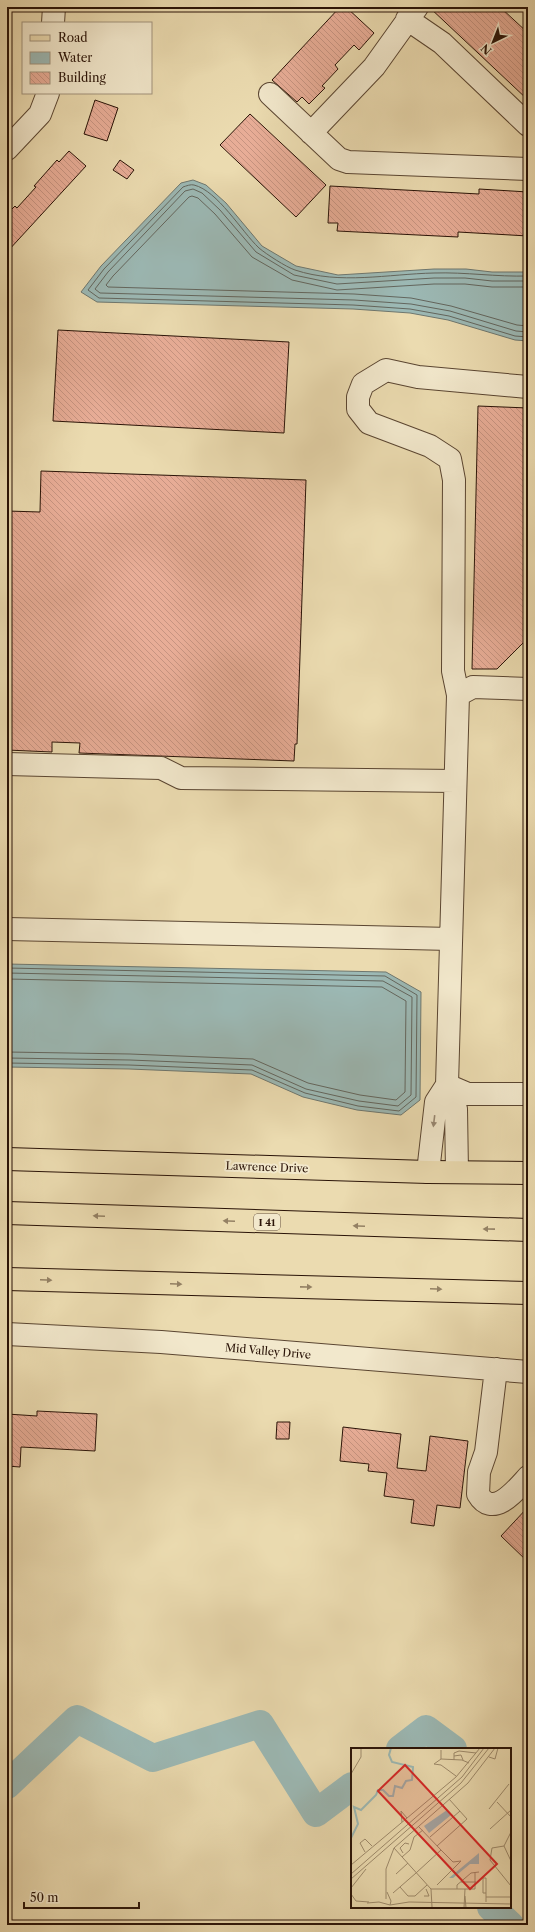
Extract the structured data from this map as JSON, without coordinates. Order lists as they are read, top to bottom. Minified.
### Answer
{"streets":{"main road":["Lawrence Drive","I 41"],"street":["Mid Valley Drive"]},"legend":["Road","Water","Building"],"scale_bar":"50 m","north":"bottom left"}
